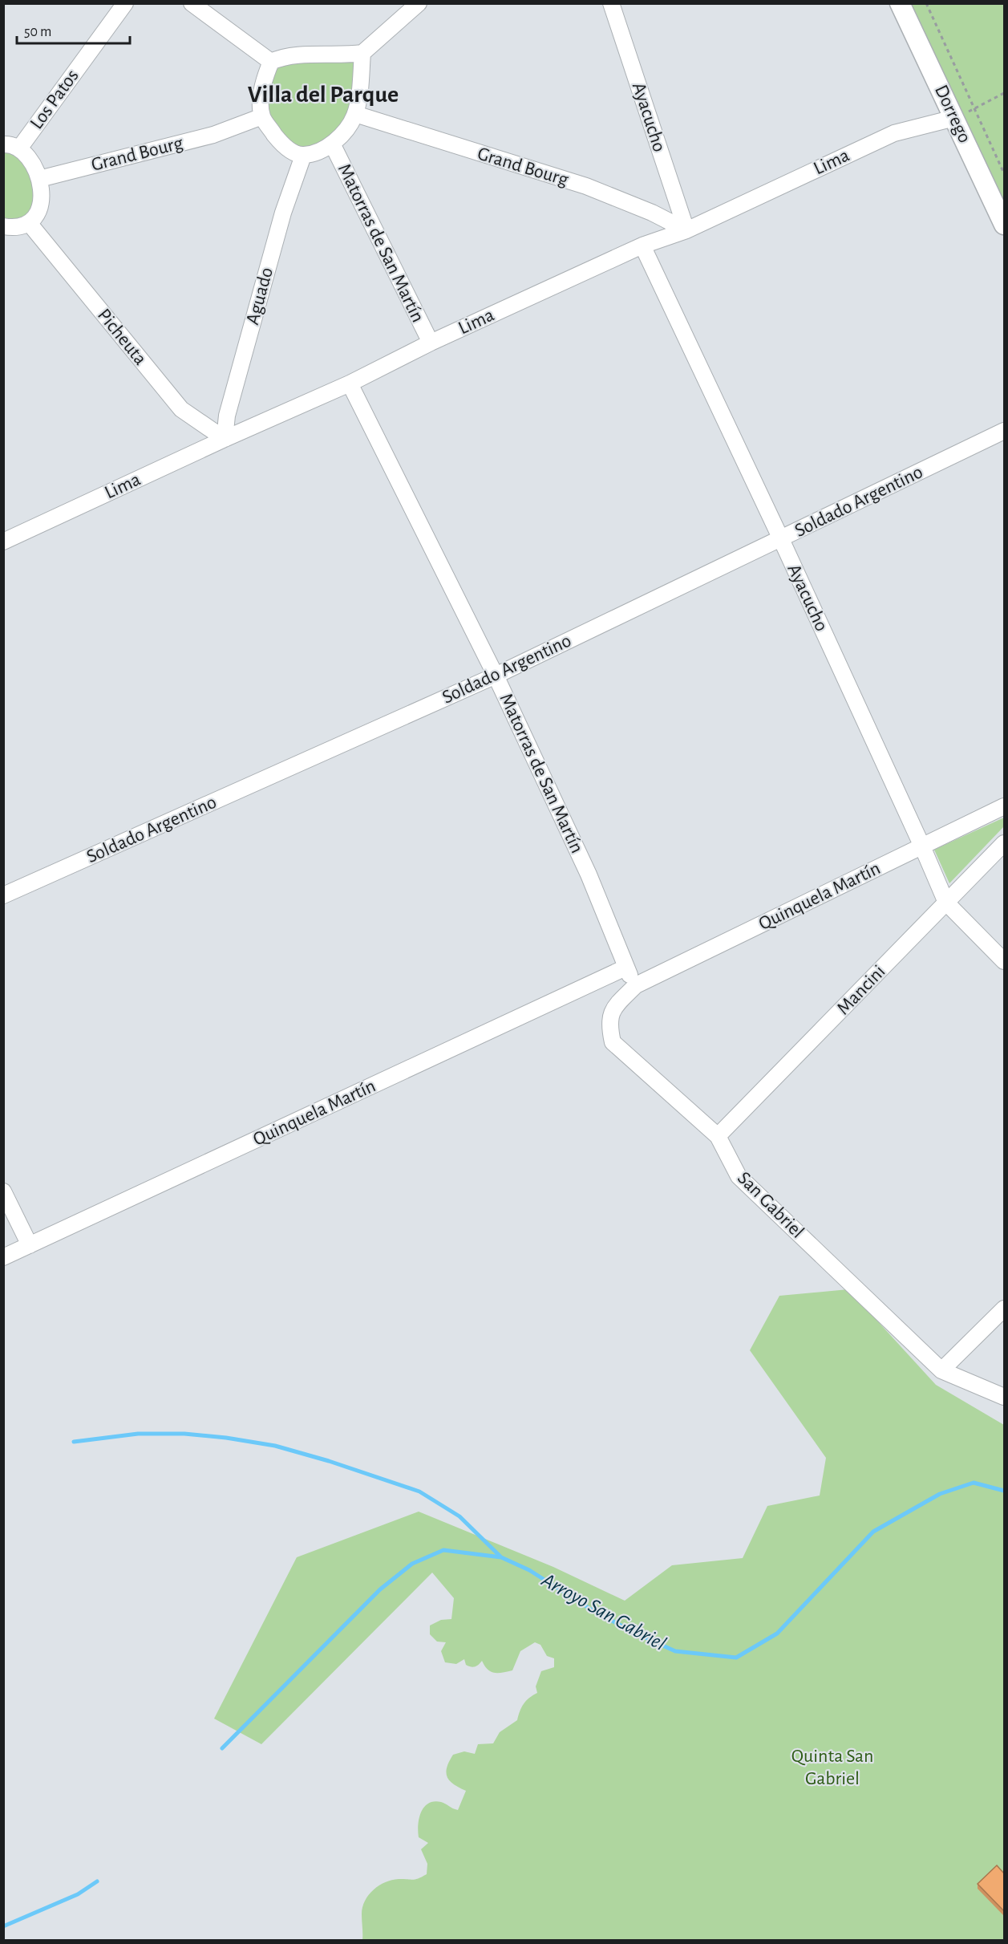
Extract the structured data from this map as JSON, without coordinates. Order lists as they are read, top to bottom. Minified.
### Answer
{"streets":{"street":["Los Patos","Dorrego","Ayacucho","Grand Bourg","Lima","Matorras de San Martín","Aguado","Picheuta","Soldado Argentino","Quinquela Martín","Mancini","San Gabriel"]},"crossings":[["Dorrego","Lima"],["Ayacucho","Grand Bourg"],["Ayacucho","Lima"],["Ayacucho","Soldado Argentino"],["Ayacucho","Quinquela Martín"],["Ayacucho","Mancini"],["Grand Bourg","Lima"],["Grand Bourg","Matorras de San Martín"],["Grand Bourg","Aguado"],["Lima","Matorras de San Martín"],["Lima","Aguado"],["Lima","Picheuta"],["Matorras de San Martín","Aguado"],["Matorras de San Martín","Soldado Argentino"],["Matorras de San Martín","Quinquela Martín"],["Matorras de San Martín","San Gabriel"],["Aguado","Picheuta"],["Quinquela Martín","San Gabriel"],["Mancini","San Gabriel"]],"districts":["Villa del Parque"],"water":["Arroyo San Gabriel"],"parks":["Quinta San Gabriel"],"scale_bar":"50 m"}
